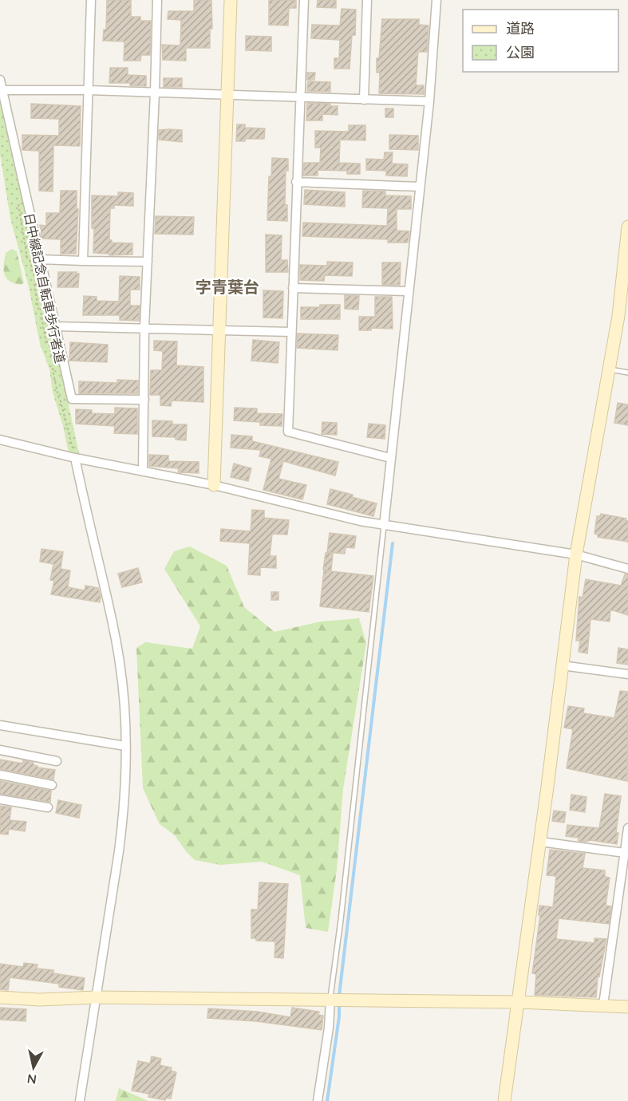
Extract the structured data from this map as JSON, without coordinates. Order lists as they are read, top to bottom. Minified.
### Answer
{"streets":{"path":["日中線記念自転車歩行者道"]},"districts":["字青葉台"],"legend":["道路","公園"],"north":"bottom"}
